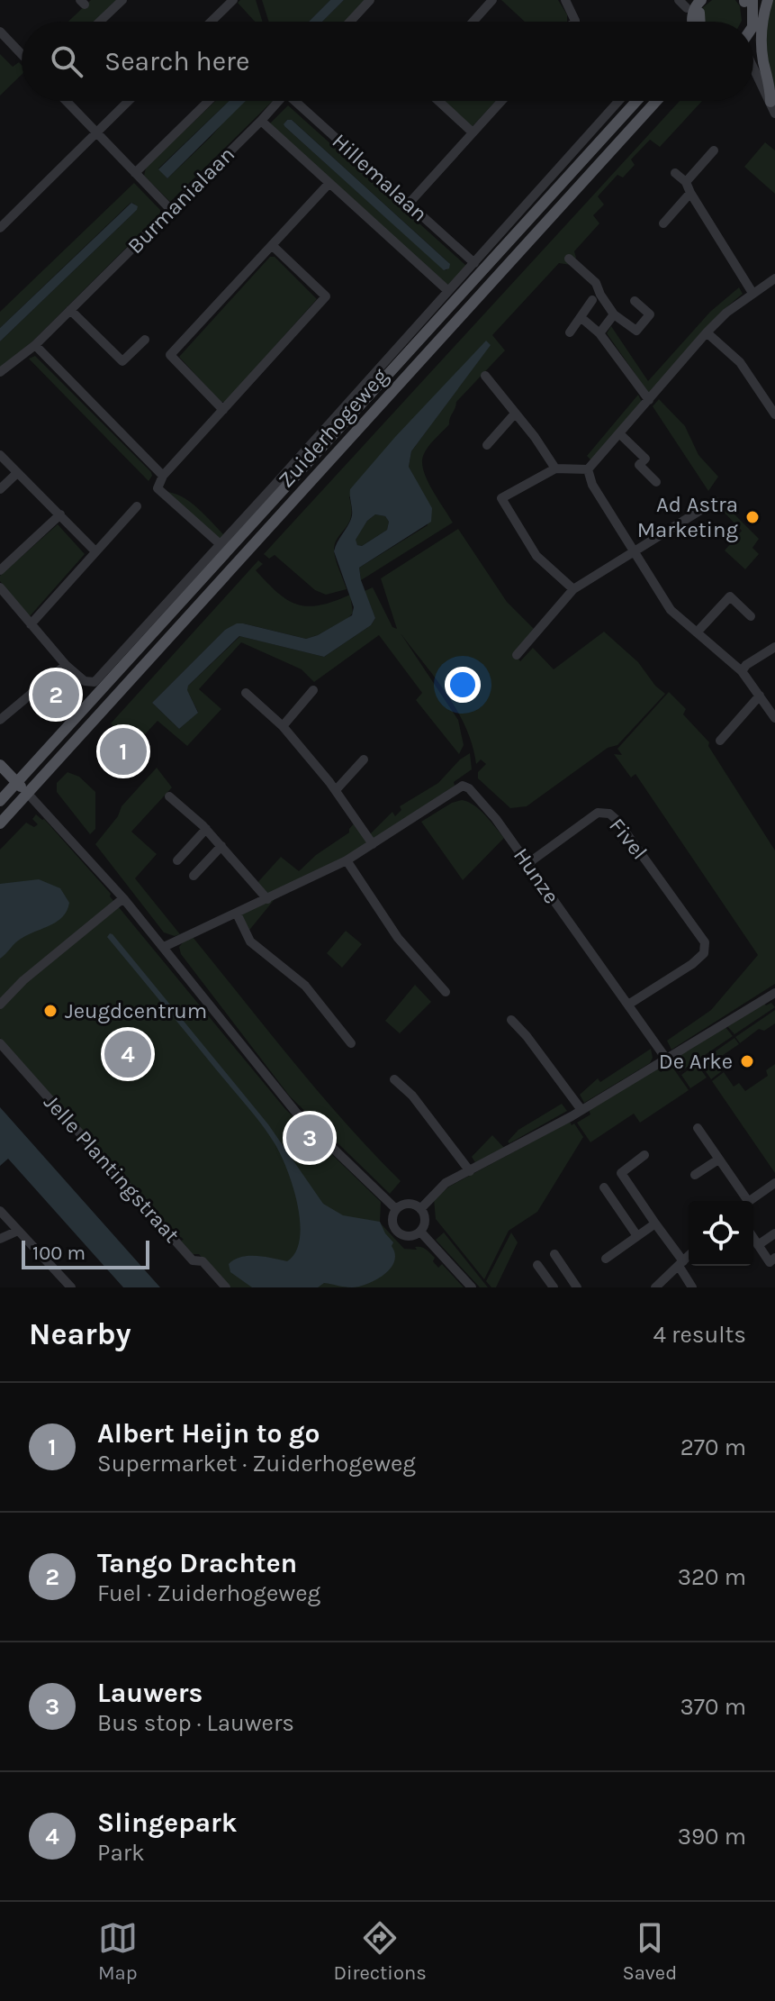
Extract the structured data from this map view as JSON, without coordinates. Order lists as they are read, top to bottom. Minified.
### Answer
{"streets":{"main road":["Zuiderhogeweg"],"street":["Hillemalaan","Burmanialaan","Fivel","Hunze","Jelle Plantingstraat"]},"crossings":[["Hillemalaan","Burmanialaan"],["Hillemalaan","Zuiderhogeweg"],["Fivel","Hunze"]],"places":["Ad Astra Marketing","Jeugdcentrum","De Arke"],"scale_bar":"100 m","page":{"search":"Search here","pins":["2","1","4","3"],"scale":"100 m","heading":["Nearby","4 results"],"list":[{"mark":"1","name":"Albert Heijn to go","note":"Supermarket · Zuiderhogeweg","value":"270 m"},{"mark":"2","name":"Tango Drachten","note":"Fuel · Zuiderhogeweg","value":"320 m"},{"mark":"3","name":"Lauwers","note":"Bus stop · Lauwers","value":"370 m"},{"mark":"4","name":"Slingepark","note":"Park","value":"390 m"}],"nav":["Map","Directions","Saved"]}}
